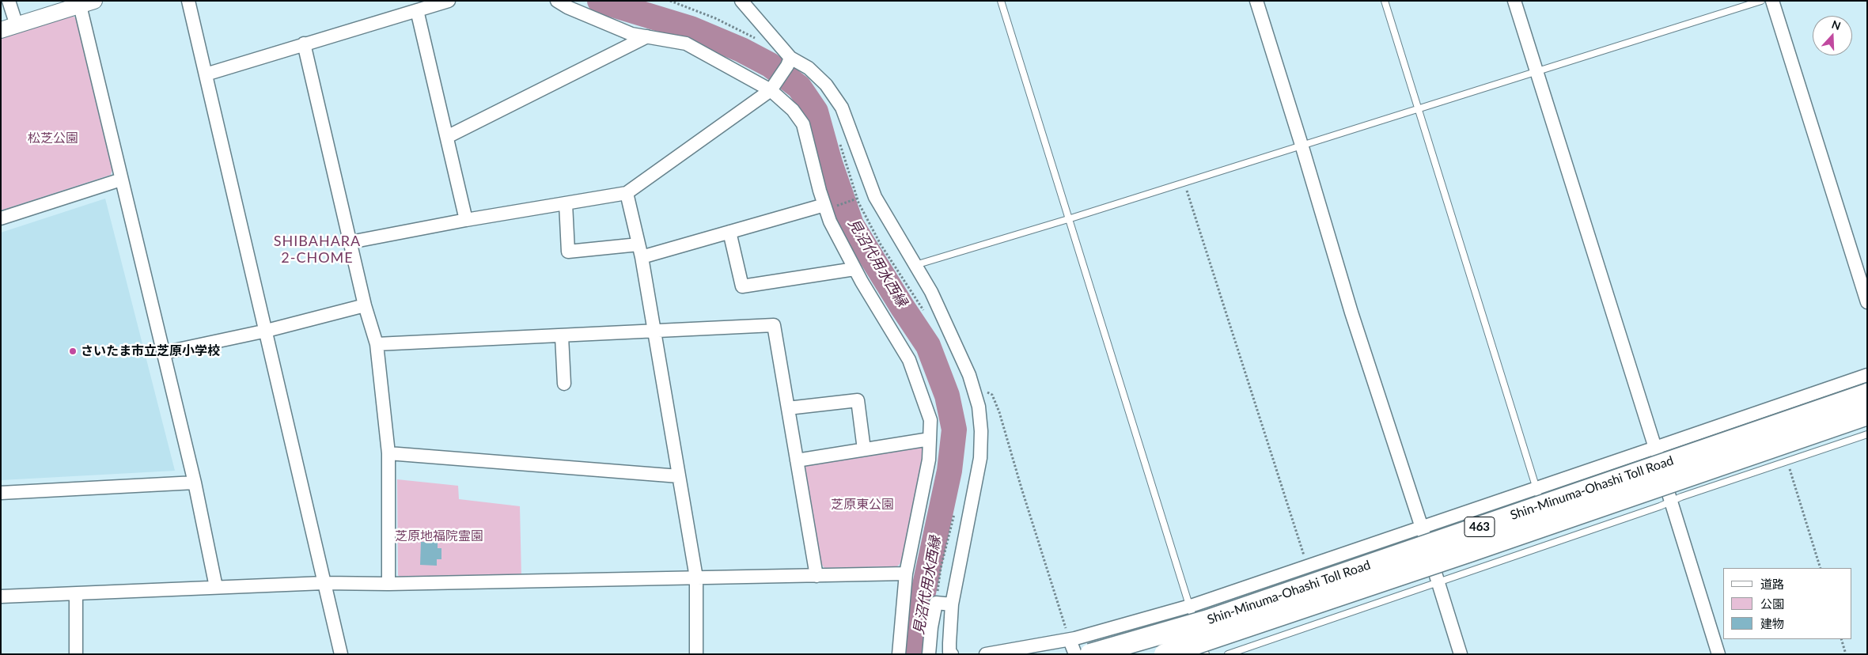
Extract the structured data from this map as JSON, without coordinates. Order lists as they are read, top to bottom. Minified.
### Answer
{"streets":{"highway":["Shin-Minuma-Ohashi Toll Road","463"]},"districts":["SHIBAHARA 2-CHOME"],"water":["見沼代用水西縁"],"parks":["松芝公園","芝原東公園","芝原地福院霊園"],"places":["さいたま市立芝原小学校"],"legend":["道路","公園","建物"],"north":"top"}
